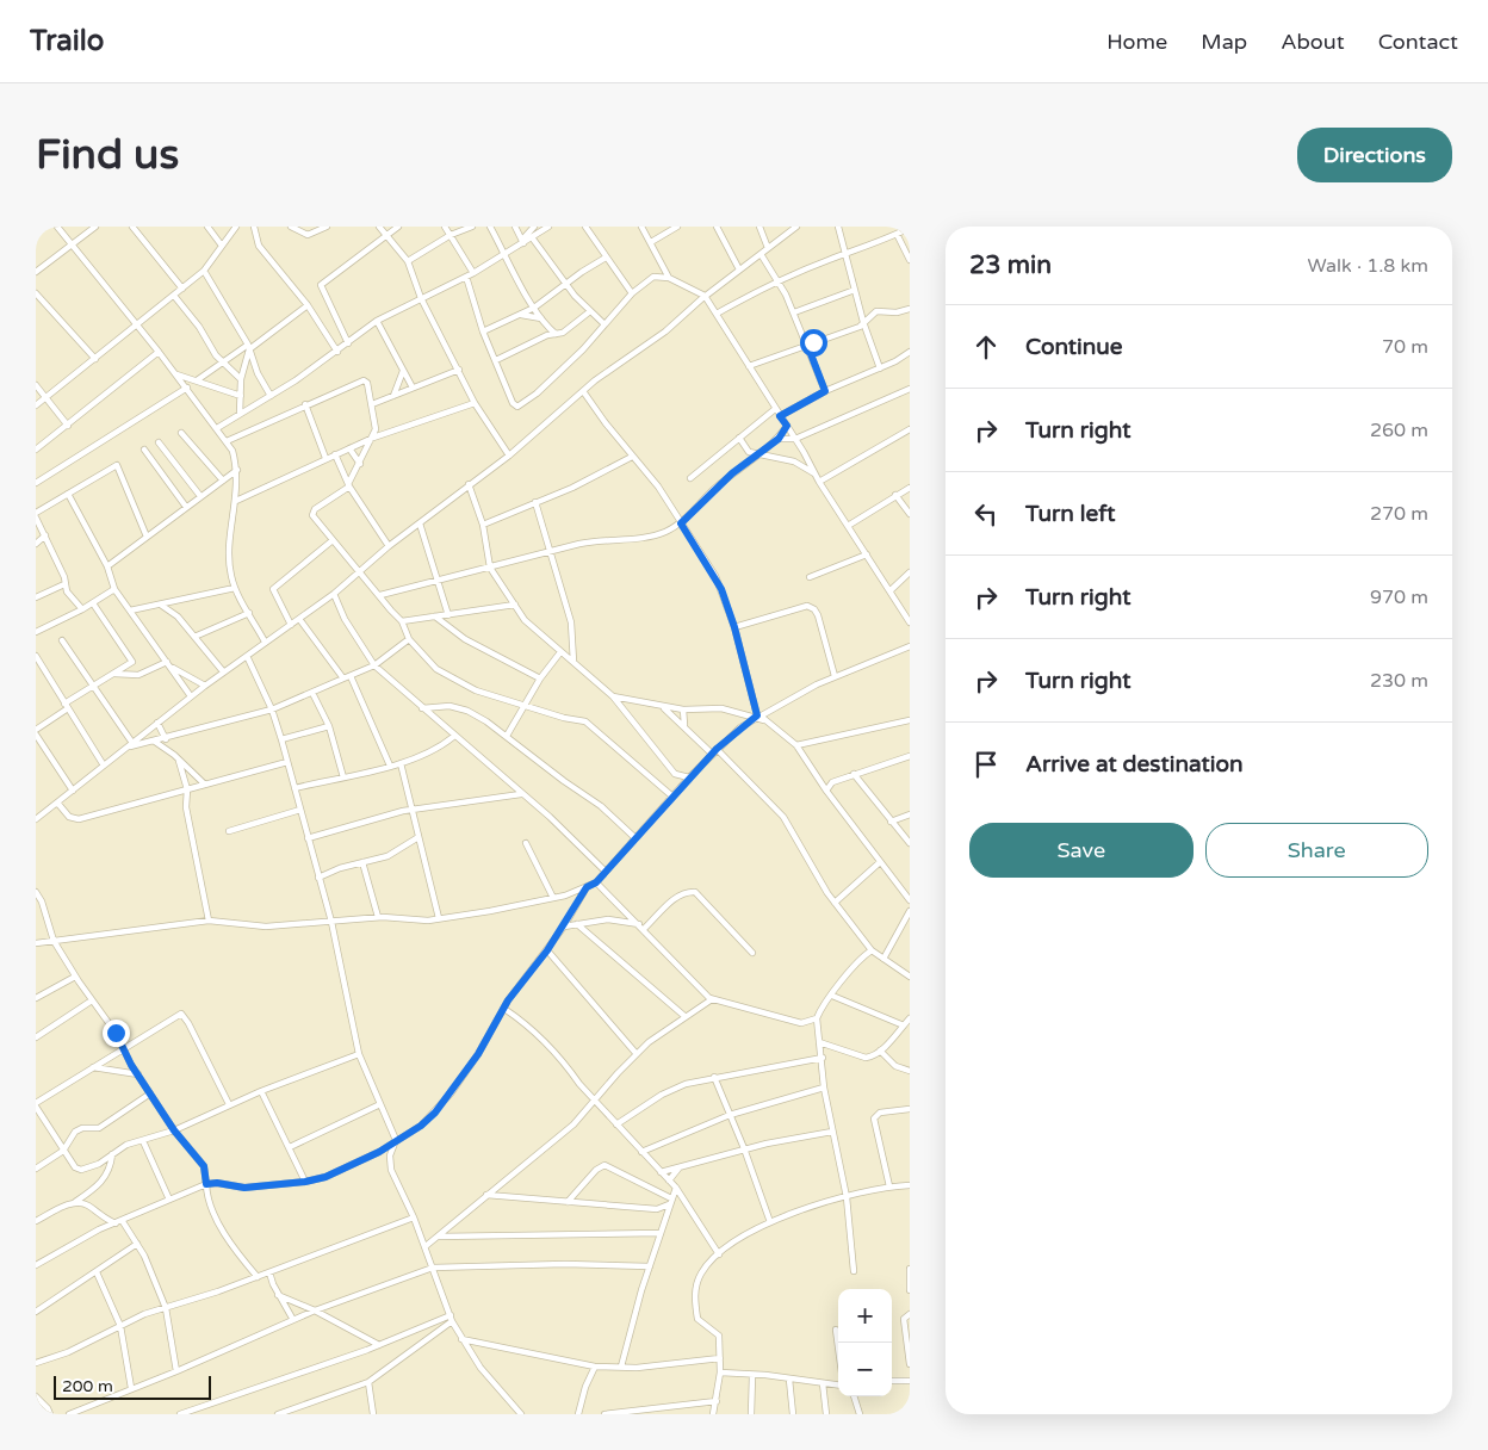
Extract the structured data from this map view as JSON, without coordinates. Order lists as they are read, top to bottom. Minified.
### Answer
{"scale_bar":"200 m","page":{"header":"Trailo","nav":["Home","Map","About","Contact"],"buttons":["Directions",["Save","Share"]],"title":"Find us","heading":["23 min","Walk · 1.8 km"],"list":[["Continue","70 m"],["Turn right","260 m"],["Turn left","270 m"],["Turn right","970 m"],["Turn right","230 m"],"Arrive at destination"],"map_buttons":["+","−"],"scale":"200 m"}}
